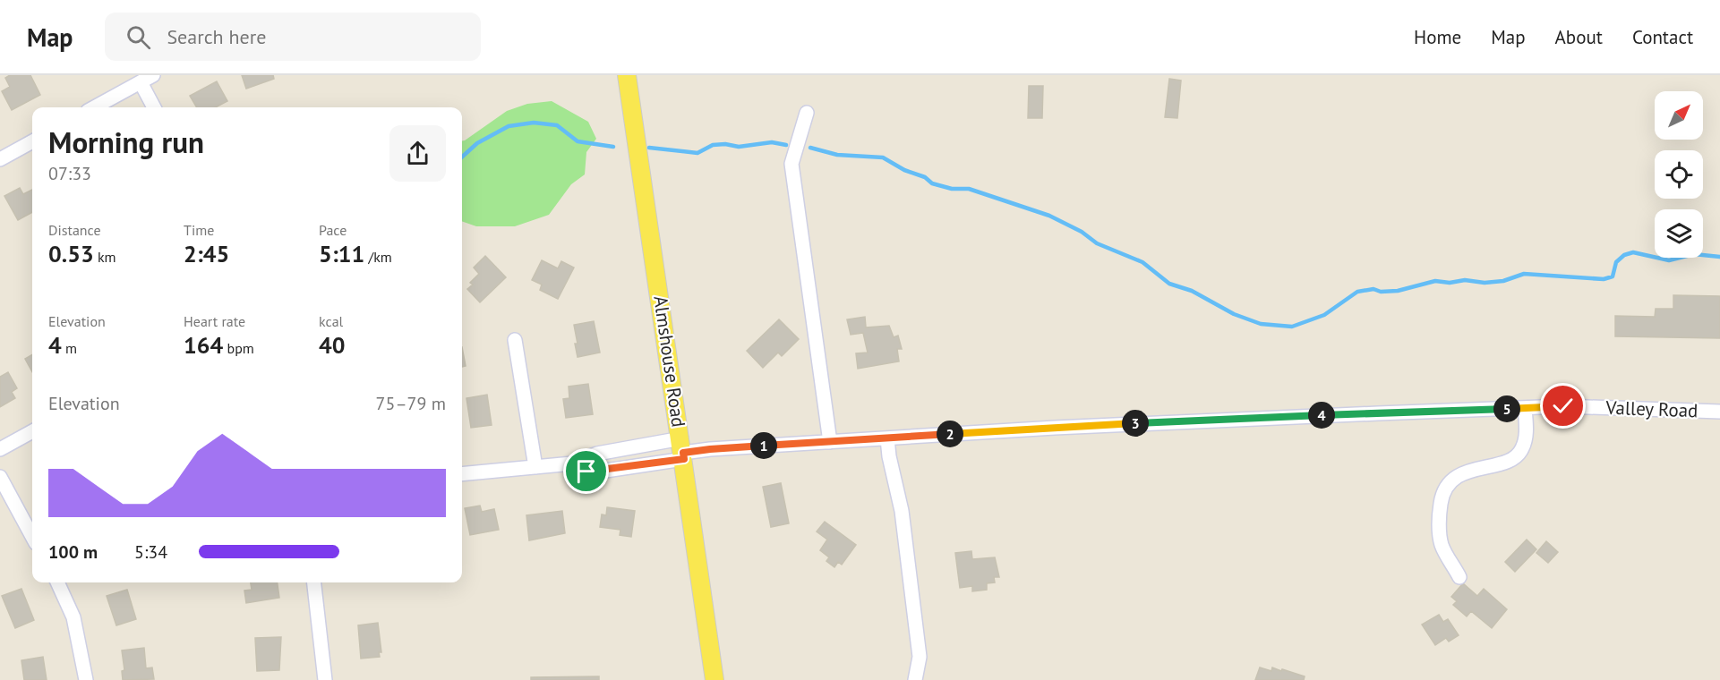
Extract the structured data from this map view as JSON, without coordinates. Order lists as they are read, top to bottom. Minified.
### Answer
{"streets":{"main road":["Almshouse Road"],"street":["Valley Road"]},"crossings":[["Almshouse Road","Valley Road"]],"north":"top right","page":{"header":"Map","search":"Search here","nav":["Home","Map","About","Contact"],"heading":["Morning run","07:33"],"stats":[["Distance","0.53 km"],["Time","2:45"],["Pace","5:11 /km"],["Elevation","4 m"],["Heart rate","164 bpm"],["kcal","40"]],"chart":["Elevation","75–79 m"],"pins":["5","4","3","2","1"],"list":[{"name":"100 m","note":"5:34"}]}}
